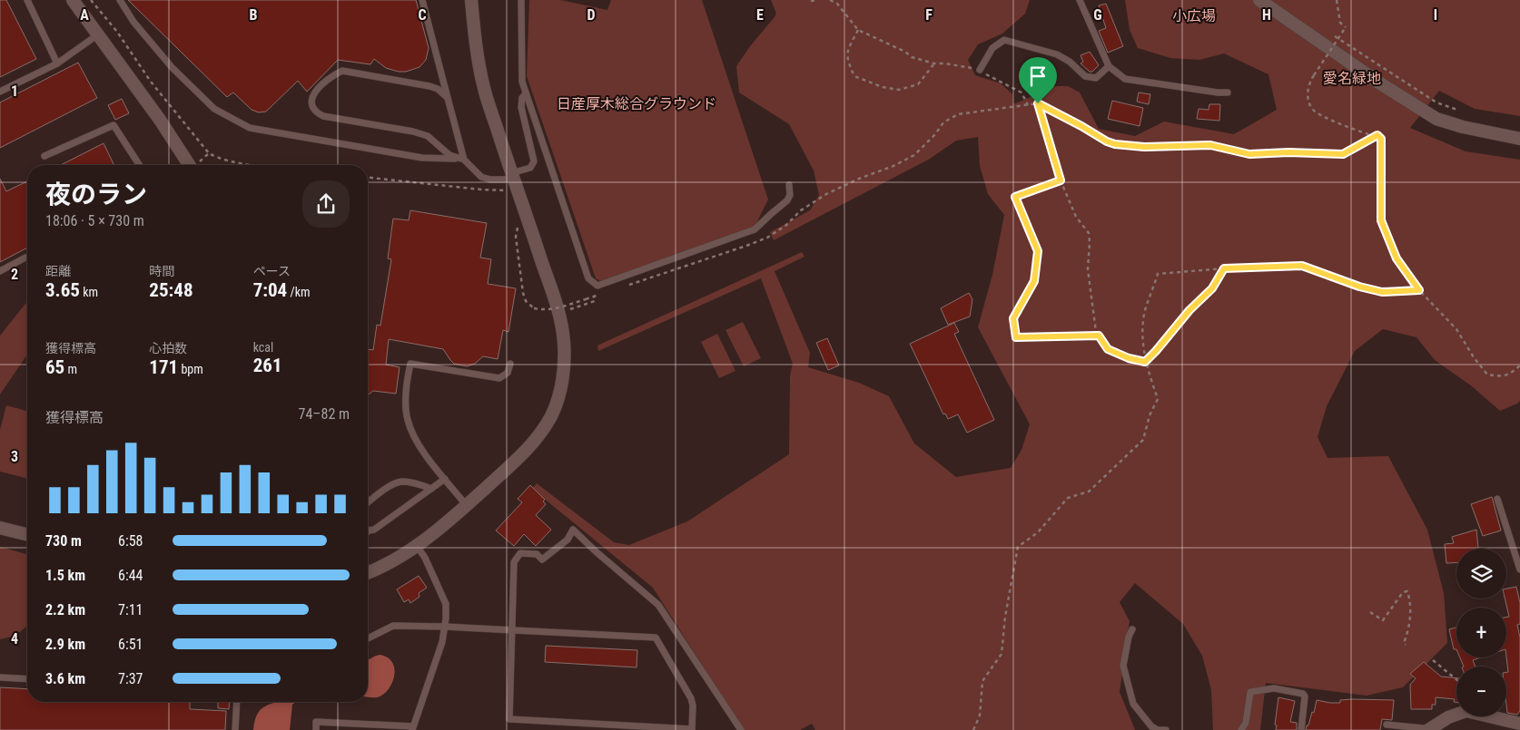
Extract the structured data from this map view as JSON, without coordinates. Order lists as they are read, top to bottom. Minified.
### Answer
{"parks":["小広場","愛名緑地","日産厚木総合グラウンド"],"page":{"heading":["夜のラン","18:06 · 5 × 730 m"],"stats":[["距離","3.65 km"],["時間","25:48"],["ペース","7:04 /km"],["獲得標高","65 m"],["心拍数","171 bpm"],["kcal","261"]],"chart":["獲得標高","74–82 m"],"list":[{"name":"730 m","note":"6:58"},{"name":"1.5 km","note":"6:44"},{"name":"2.2 km","note":"7:11"},{"name":"2.9 km","note":"6:51"},{"name":"3.6 km","note":"7:37"}],"map_buttons":["+","−"]},"grid":{"columns":["A","B","C","D","E","F","G","H","I"],"rows":["1","2","3","4"]}}
